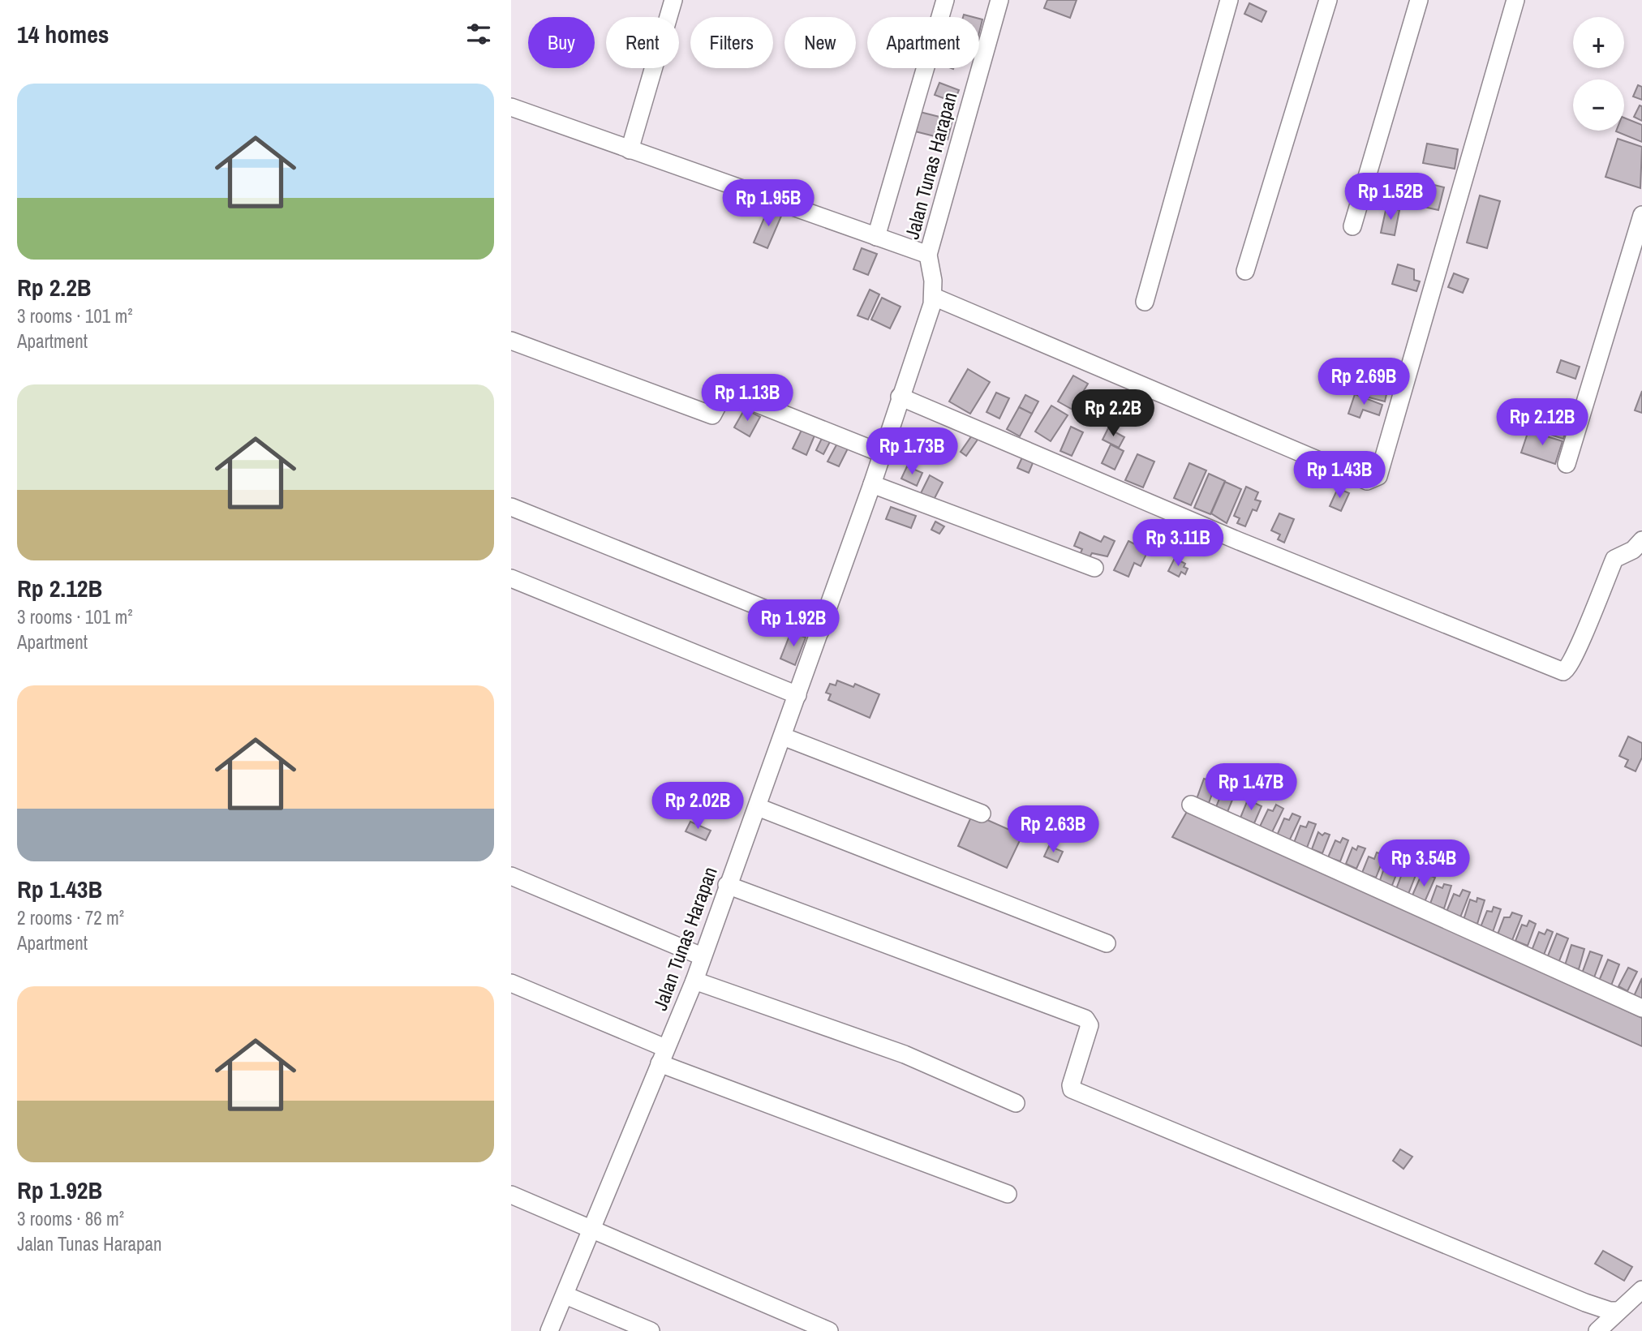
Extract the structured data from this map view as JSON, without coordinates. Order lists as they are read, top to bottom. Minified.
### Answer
{"streets":{"street":["Jalan Tunas Harapan"]},"page":{"heading":"14 homes","map_buttons":["+","−"],"chip":["Buy","Rent","Filters","New","Apartment"],"list":[{"name":"Rp 2.2B","note":"3 rooms · 101 m² · Apartment"},{"name":"Rp 2.12B","note":"3 rooms · 101 m² · Apartment"},{"name":"Rp 1.43B","note":"2 rooms · 72 m² · Apartment"},{"name":"Rp 1.92B","note":"3 rooms · 86 m² · Jalan Tunas Harapan"}],"price":["Rp 1.52B","Rp 1.95B","Rp 2.69B","Rp 1.13B","Rp 2.2B","Rp 2.12B","Rp 1.73B","Rp 1.43B","Rp 3.11B","Rp 1.92B","Rp 1.47B","Rp 2.02B","Rp 2.63B","Rp 3.54B"]}}
